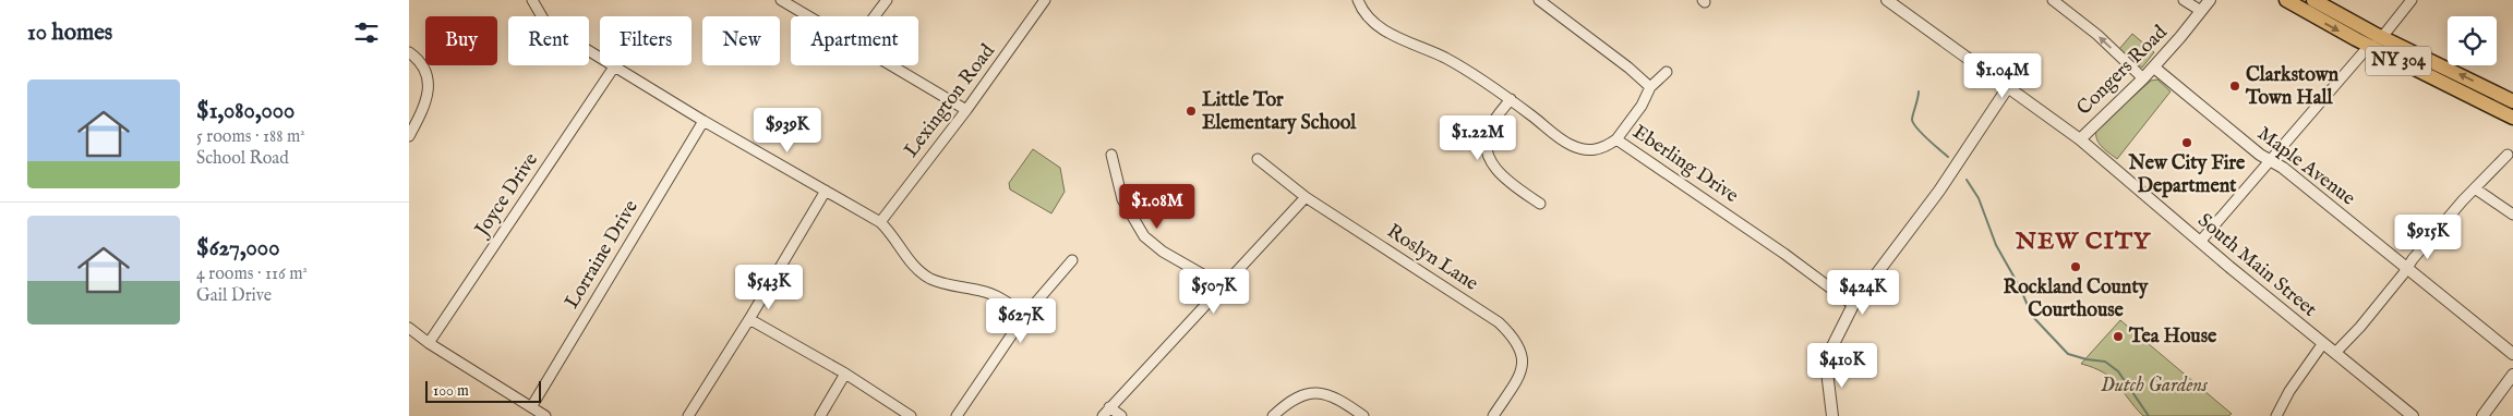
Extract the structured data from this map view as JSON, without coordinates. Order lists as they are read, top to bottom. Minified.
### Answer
{"streets":{"main road":["NY 304"],"street":["Congers Road","Lexington Road","Eberling Drive","Maple Avenue","Joyce Drive","Lorraine Drive","Roslyn Lane","South Main Street"]},"crossings":[["Congers Road","Maple Avenue"],["Congers Road","South Main Street"]],"districts":["NEW CITY"],"parks":["Dutch Gardens"],"places":["Clarkstown Town Hall","Little Tor Elementary School","New City Fire Department","Rockland County Courthouse","Tea House"],"scale_bar":"100 m","page":{"heading":"10 homes","chip":["Buy","Rent","Filters","New","Apartment"],"price":["$1.04M","$939K","$1.22M","$1.08M","$915K","$543K","$507K","$424K","$627K","$410K"],"list":[{"name":"$1,080,000","note":"5 rooms · 188 m² · School Road"},{"name":"$627,000","note":"4 rooms · 116 m² · Gail Drive"}],"scale":"100 m"}}
